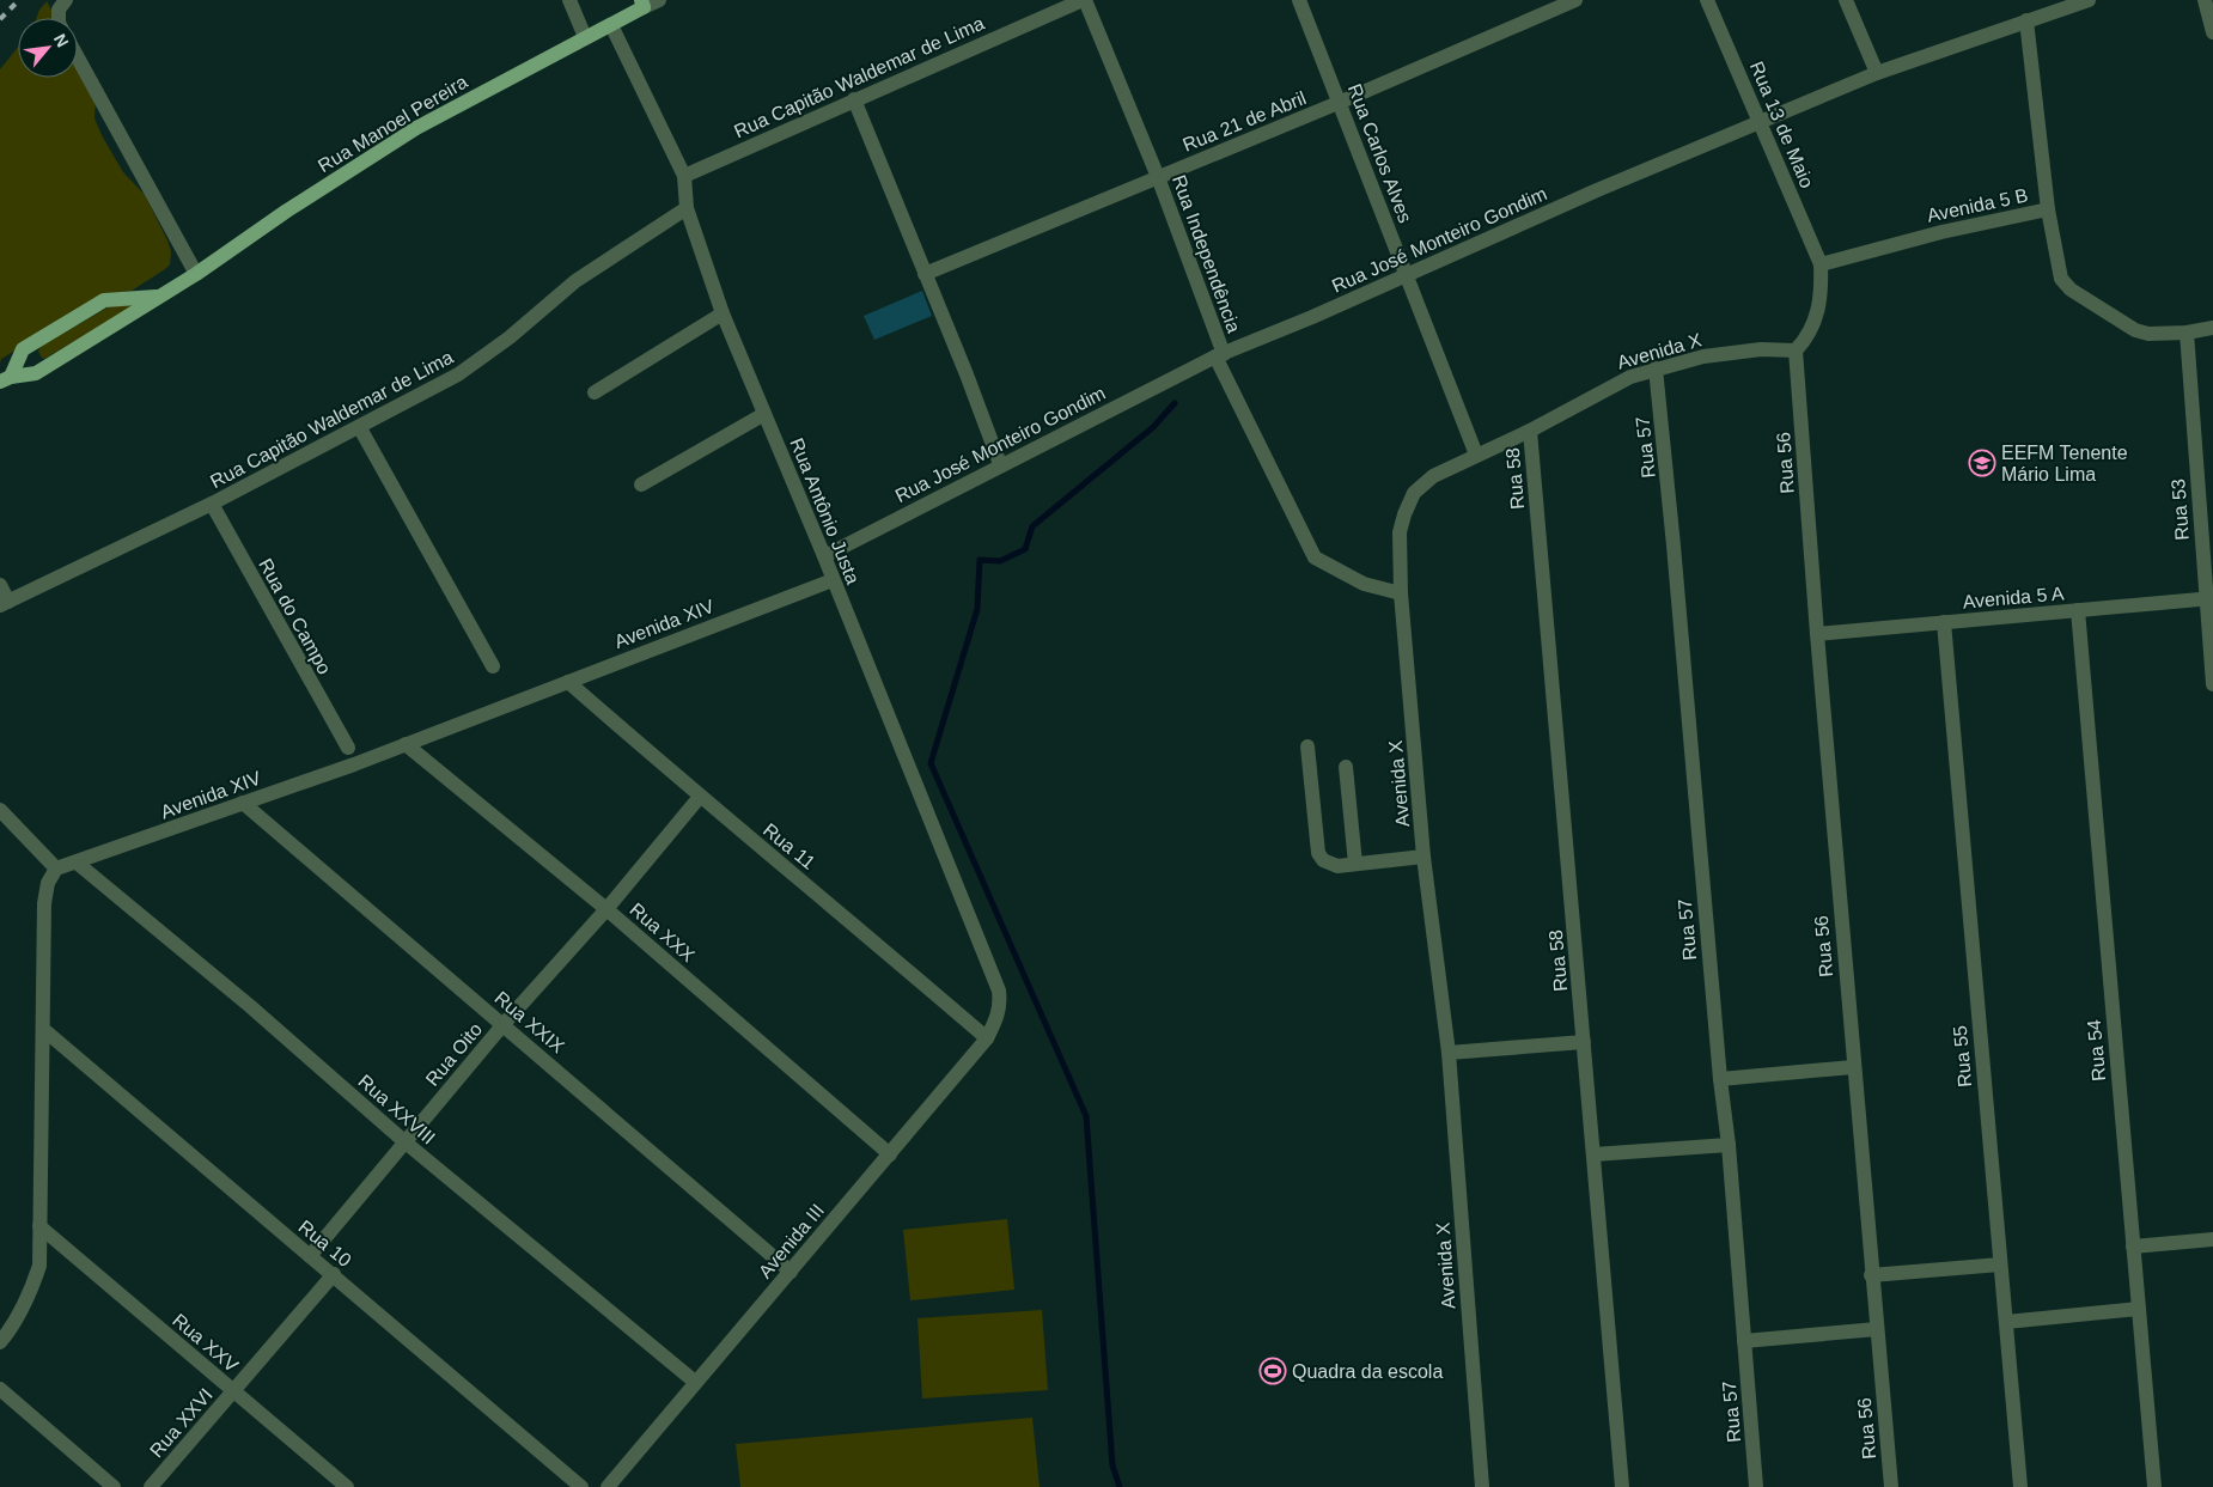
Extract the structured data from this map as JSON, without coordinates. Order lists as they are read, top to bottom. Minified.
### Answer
{"streets":{"main road":["Rua Manoel Pereira"],"street":["Rua Capitão Waldemar de Lima","Rua 21 de Abril","Rua 13 de Maio","Rua Carlos Alves","Avenida 5 B","Rua José Monteiro Gondim","Rua Independência","Avenida X","Rua 57","Rua 56","Rua 58","Rua 53","Rua Antônio Justa","Avenida 5 A","Rua do Campo","Avenida XIV","Rua 11","Rua XXX","Rua XXIX","Rua 54","Rua Oito","Rua 55","Rua XXVIII","Avenida III","Rua 10","Rua XXV","Rua XXVI"]},"crossings":[["Rua Capitão Waldemar de Lima","Rua Independência"],["Rua Capitão Waldemar de Lima","Rua Antônio Justa"],["Rua Capitão Waldemar de Lima","Rua do Campo"],["Rua 21 de Abril","Rua Carlos Alves"],["Rua 21 de Abril","Rua Independência"],["Rua Manoel Pereira","Rua Antônio Justa"],["Rua 13 de Maio","Avenida 5 B"],["Rua 13 de Maio","Rua José Monteiro Gondim"],["Rua Carlos Alves","Rua José Monteiro Gondim"],["Rua Carlos Alves","Avenida X"],["Avenida 5 B","Rua 53"],["Rua José Monteiro Gondim","Rua Independência"],["Rua José Monteiro Gondim","Rua Antônio Justa"],["Rua Independência","Avenida X"],["Avenida X","Rua 57"],["Avenida X","Rua 56"],["Avenida X","Rua 58"],["Rua 56","Avenida 5 A"],["Rua 53","Avenida 5 A"],["Rua Antônio Justa","Avenida XIV"],["Rua Antônio Justa","Avenida III"],["Avenida 5 A","Rua 54"],["Avenida 5 A","Rua 55"],["Avenida XIV","Rua 11"],["Avenida XIV","Rua XXX"],["Avenida XIV","Rua XXIX"],["Avenida XIV","Rua XXVIII"],["Rua 11","Rua Oito"],["Rua 11","Avenida III"],["Rua XXX","Rua Oito"],["Rua XXX","Avenida III"],["Rua XXIX","Rua Oito"],["Rua XXIX","Avenida III"],["Rua Oito","Rua XXVIII"],["Rua Oito","Rua 10"],["Rua XXVIII","Avenida III"],["Rua 10","Rua XXVI"],["Rua XXV","Rua XXVI"]],"places":{"school or university":["EEFM Tenente Mário Lima"],"sports":["Quadra da escola"]},"north":"top right"}
